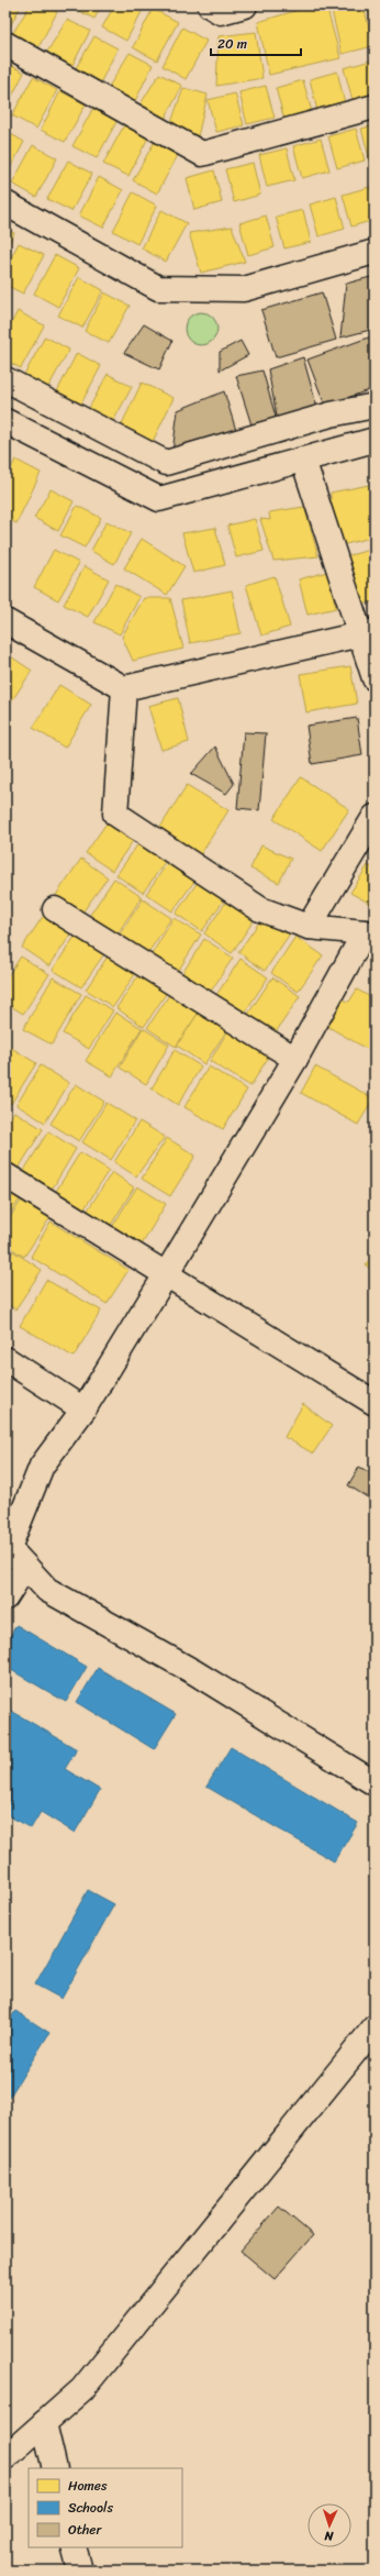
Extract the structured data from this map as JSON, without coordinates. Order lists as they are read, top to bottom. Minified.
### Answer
{"legend":["Homes","Schools","Other"],"scale_bar":"20 m","north":"bottom"}
